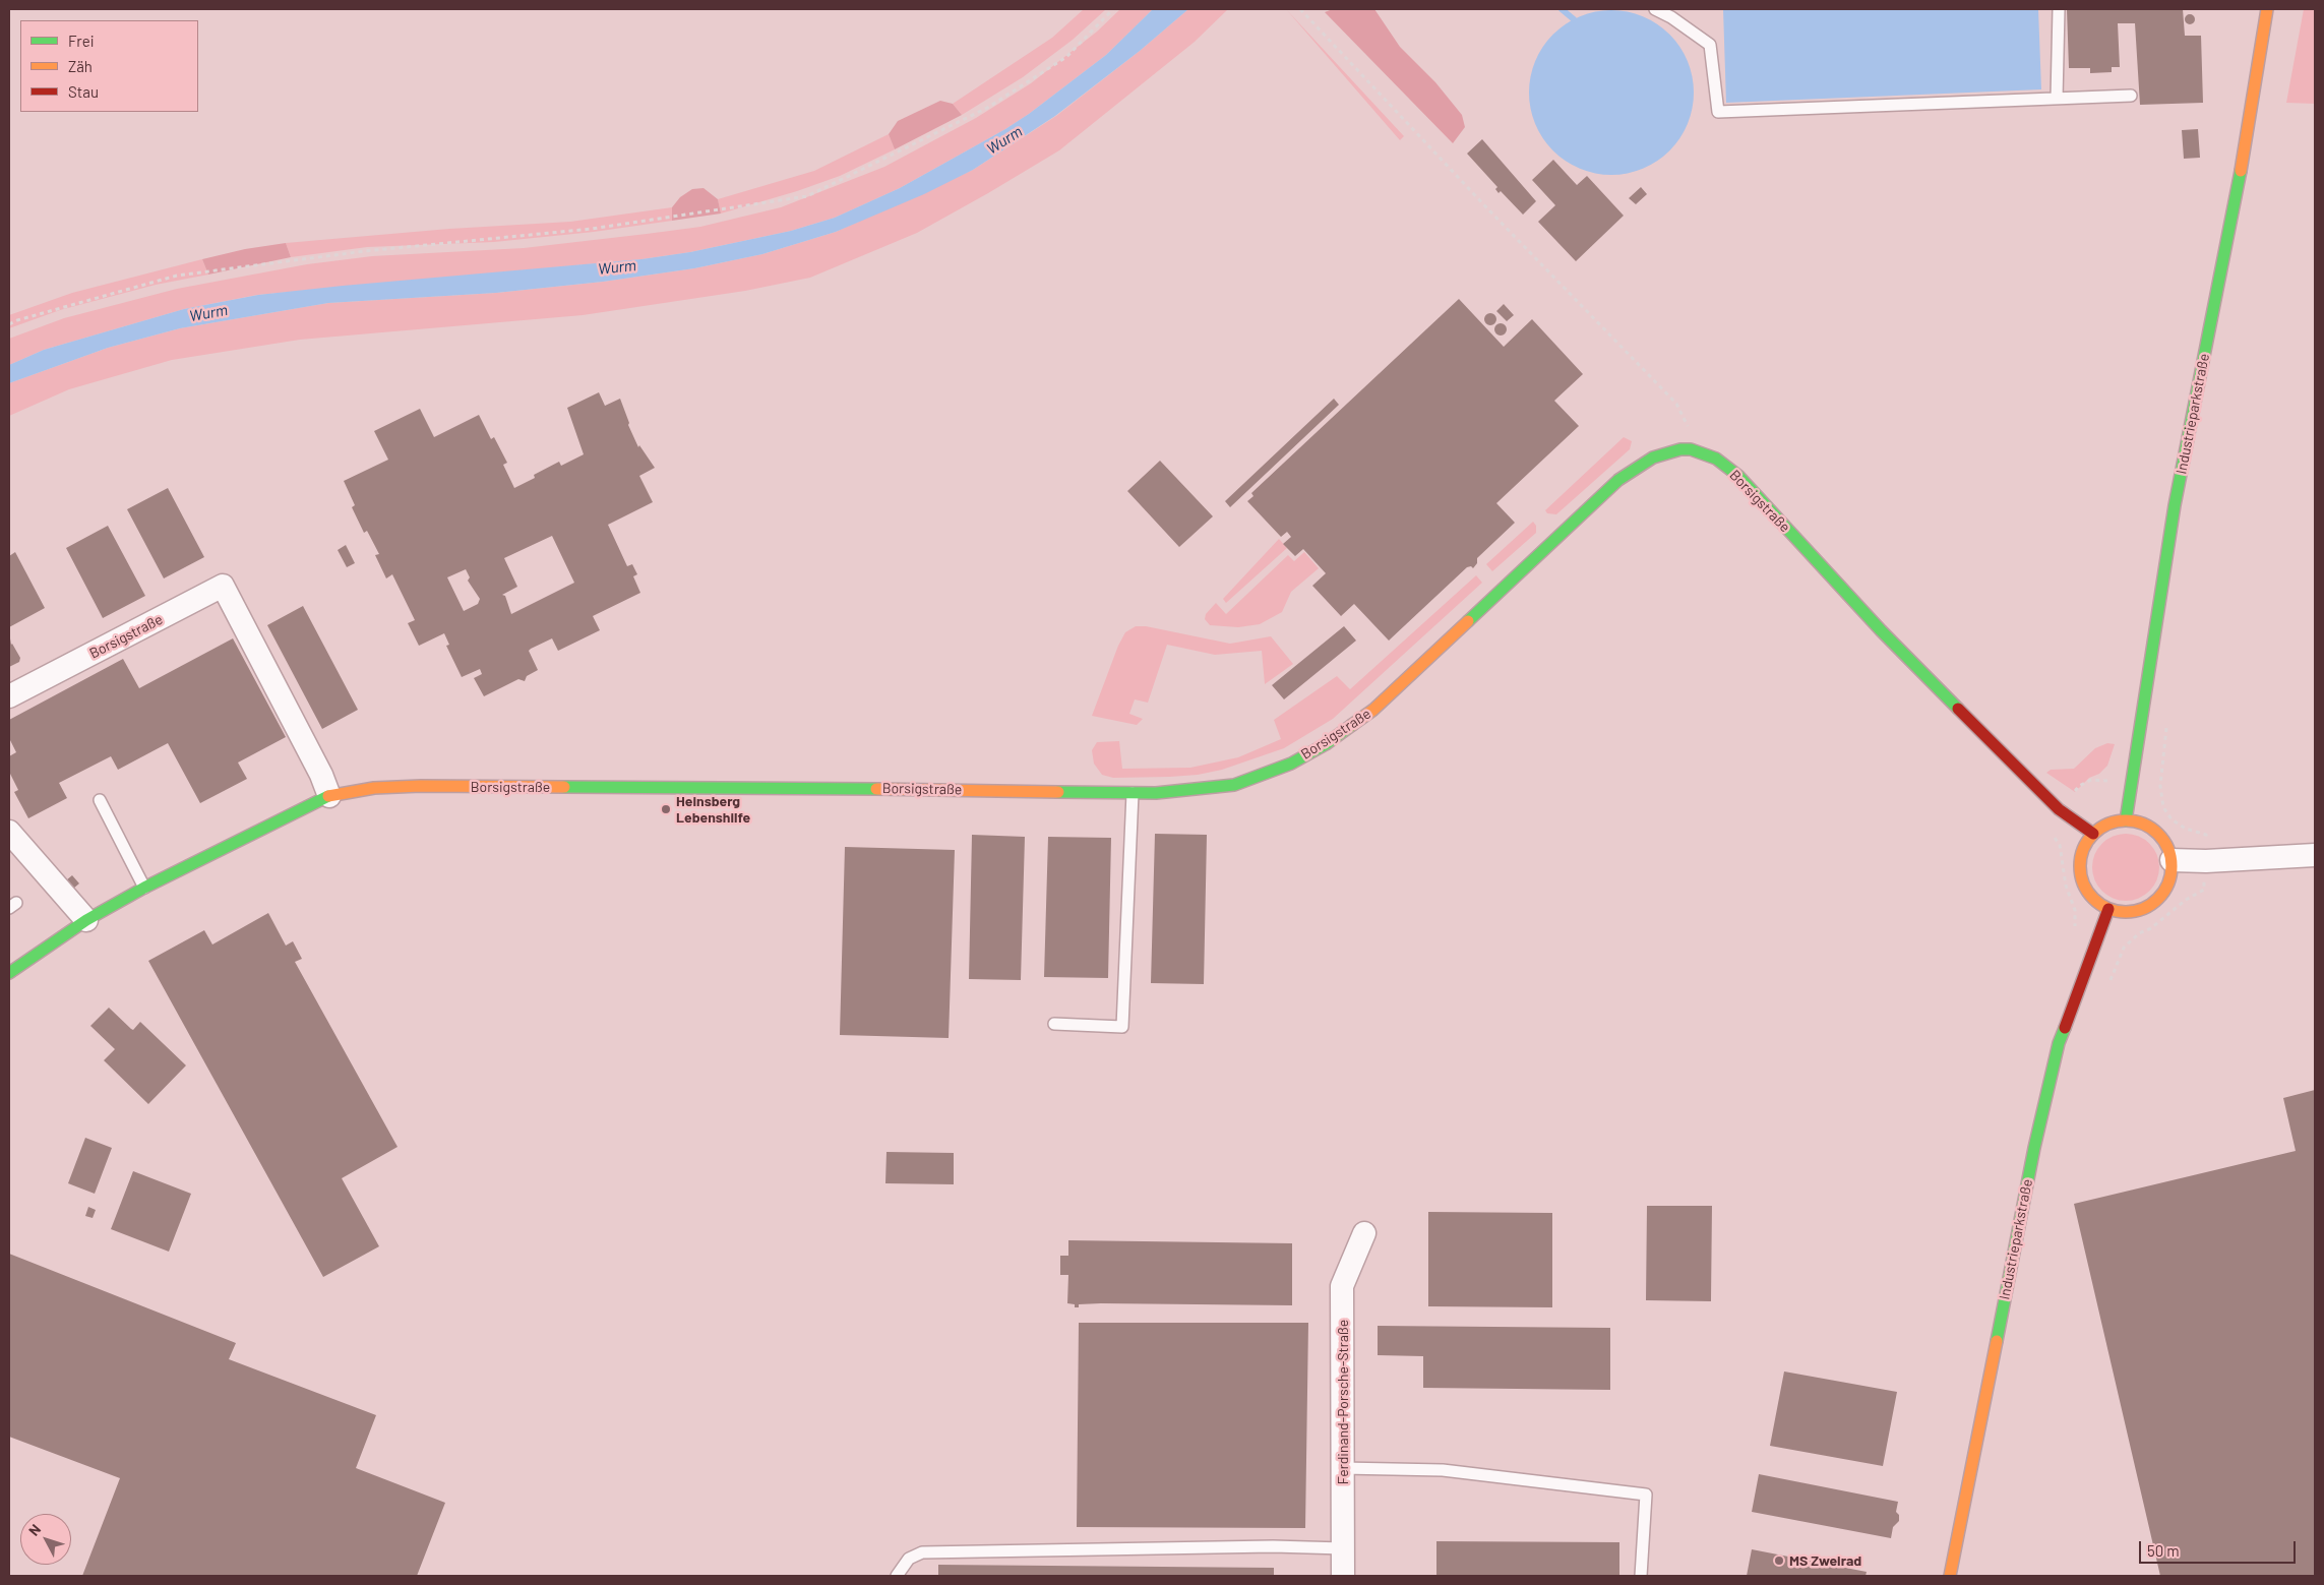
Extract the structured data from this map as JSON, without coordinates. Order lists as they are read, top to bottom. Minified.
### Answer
{"streets":{"street":["Industrieparkstraße","Borsigstraße","Ferdinand-Porsche-Straße"]},"crossings":[["Industrieparkstraße","Borsigstraße"]],"water":["Wurm"],"places":["Heinsberg Lebenshilfe","MS Zweirad"],"legend":["Frei","Zäh","Stau"],"scale_bar":"50 m","north":"top left"}
